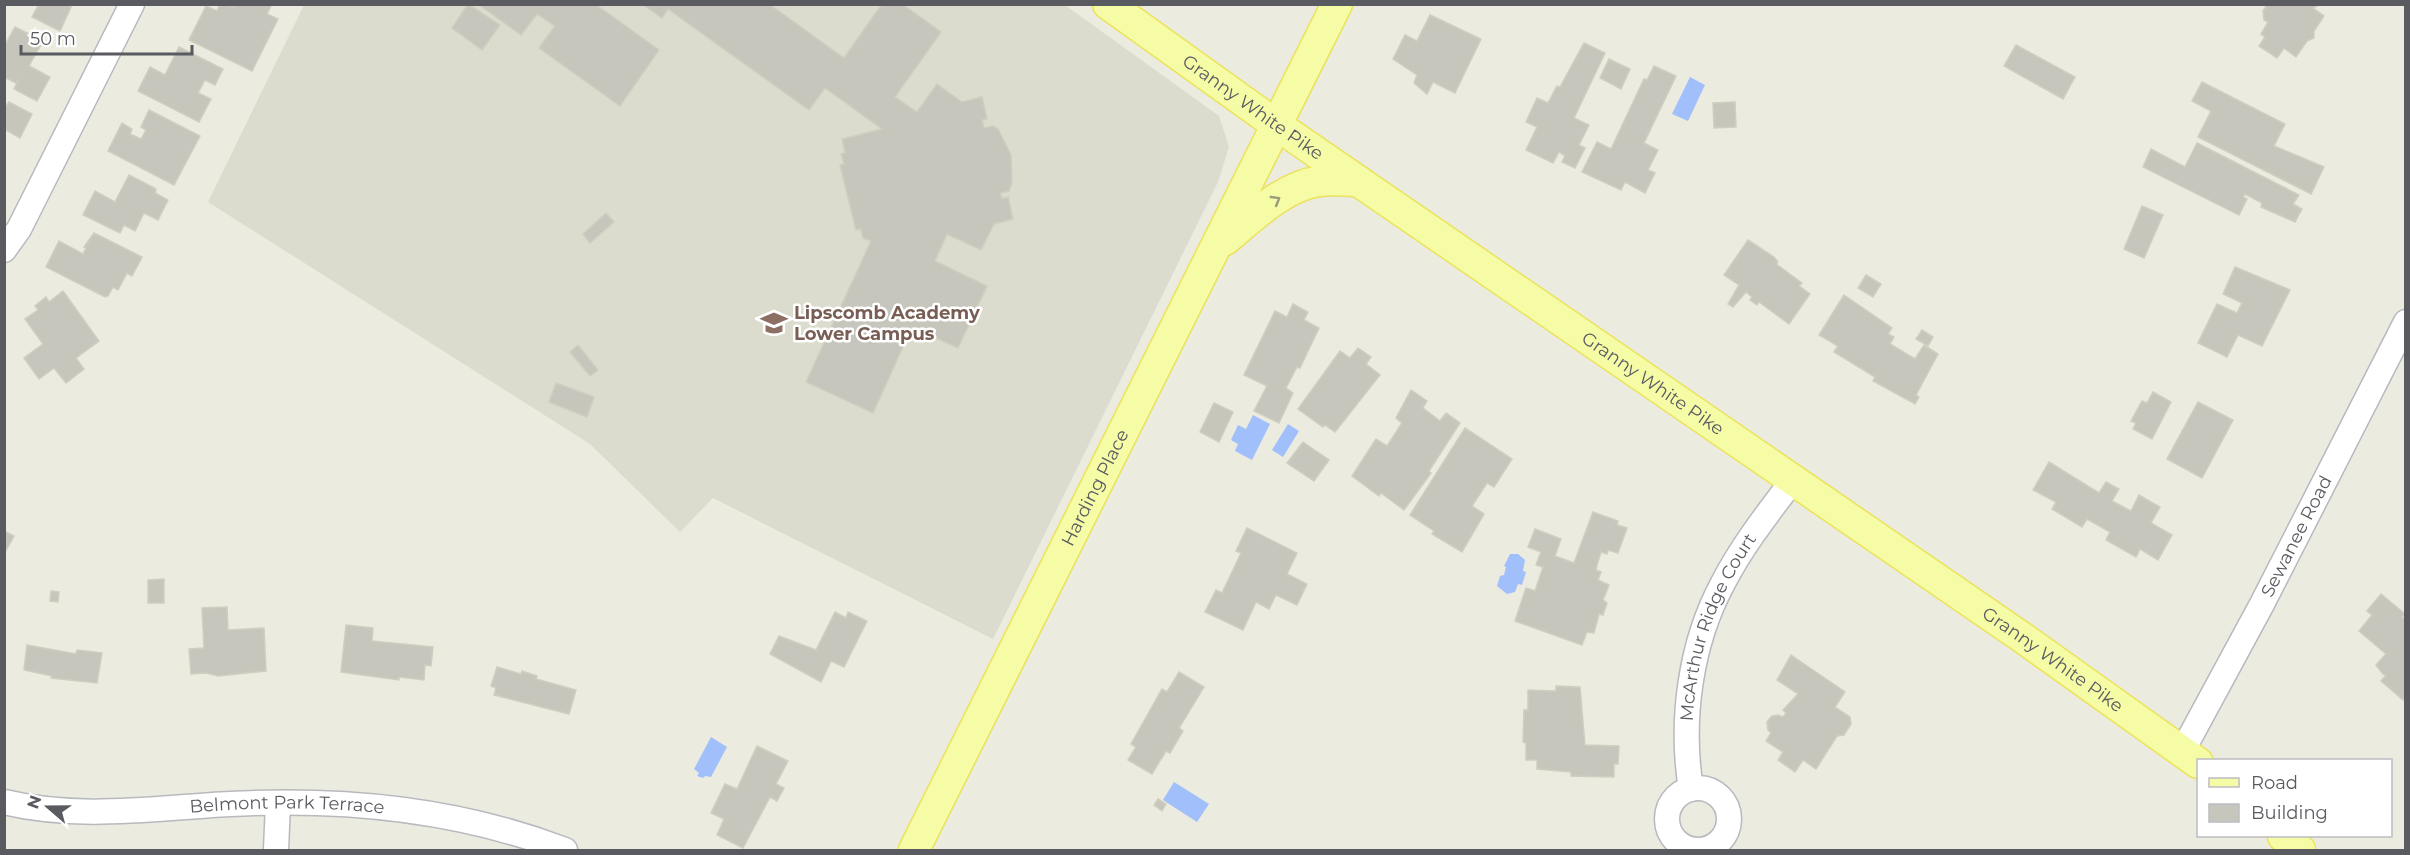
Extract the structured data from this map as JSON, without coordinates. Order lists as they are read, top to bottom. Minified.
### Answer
{"streets":{"main road":["Granny White Pike","Harding Place"],"street":["Sewanee Road","McArthur Ridge Court","Belmont Park Terrace"]},"crossings":[["Granny White Pike","Harding Place"],["Granny White Pike","Sewanee Road"],["Granny White Pike","McArthur Ridge Court"]],"places":{"school or university":["Lipscomb Academy Lower Campus"]},"legend":["Road","Building"],"scale_bar":"50 m","north":"left"}
